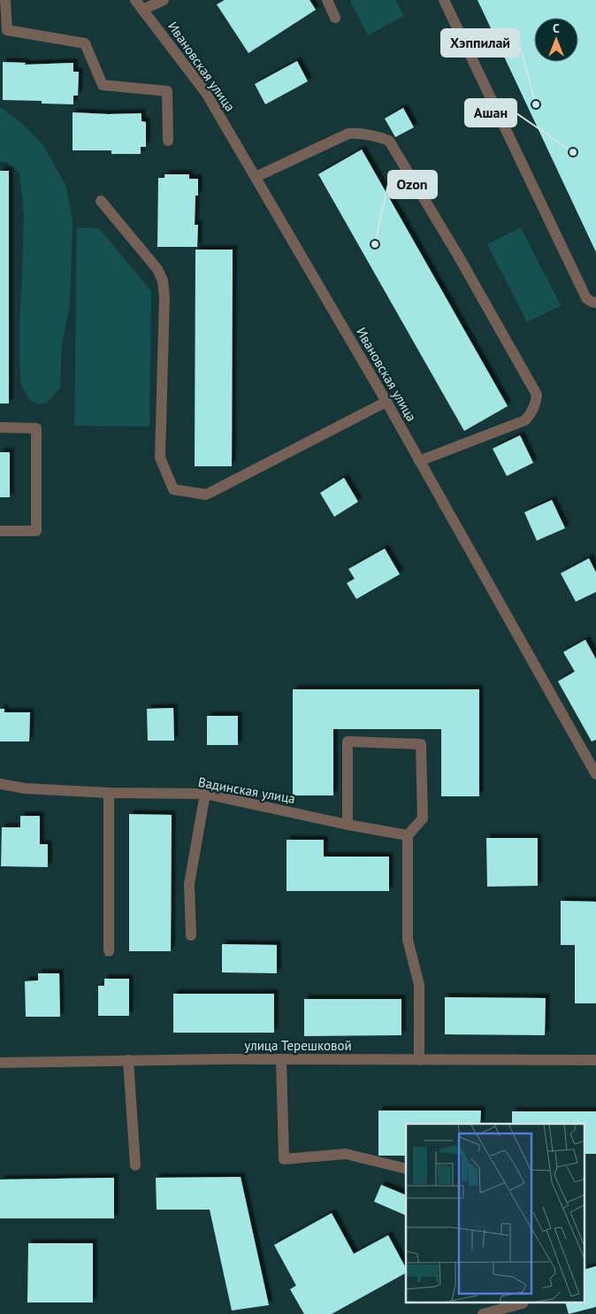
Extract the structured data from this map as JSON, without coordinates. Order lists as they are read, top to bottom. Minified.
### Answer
{"streets":{"street":["Ивановская улица","Вадинская улица","улица Терешковой"]},"places":["Хэппилай","Ашан","Ozon"],"north":"top"}
